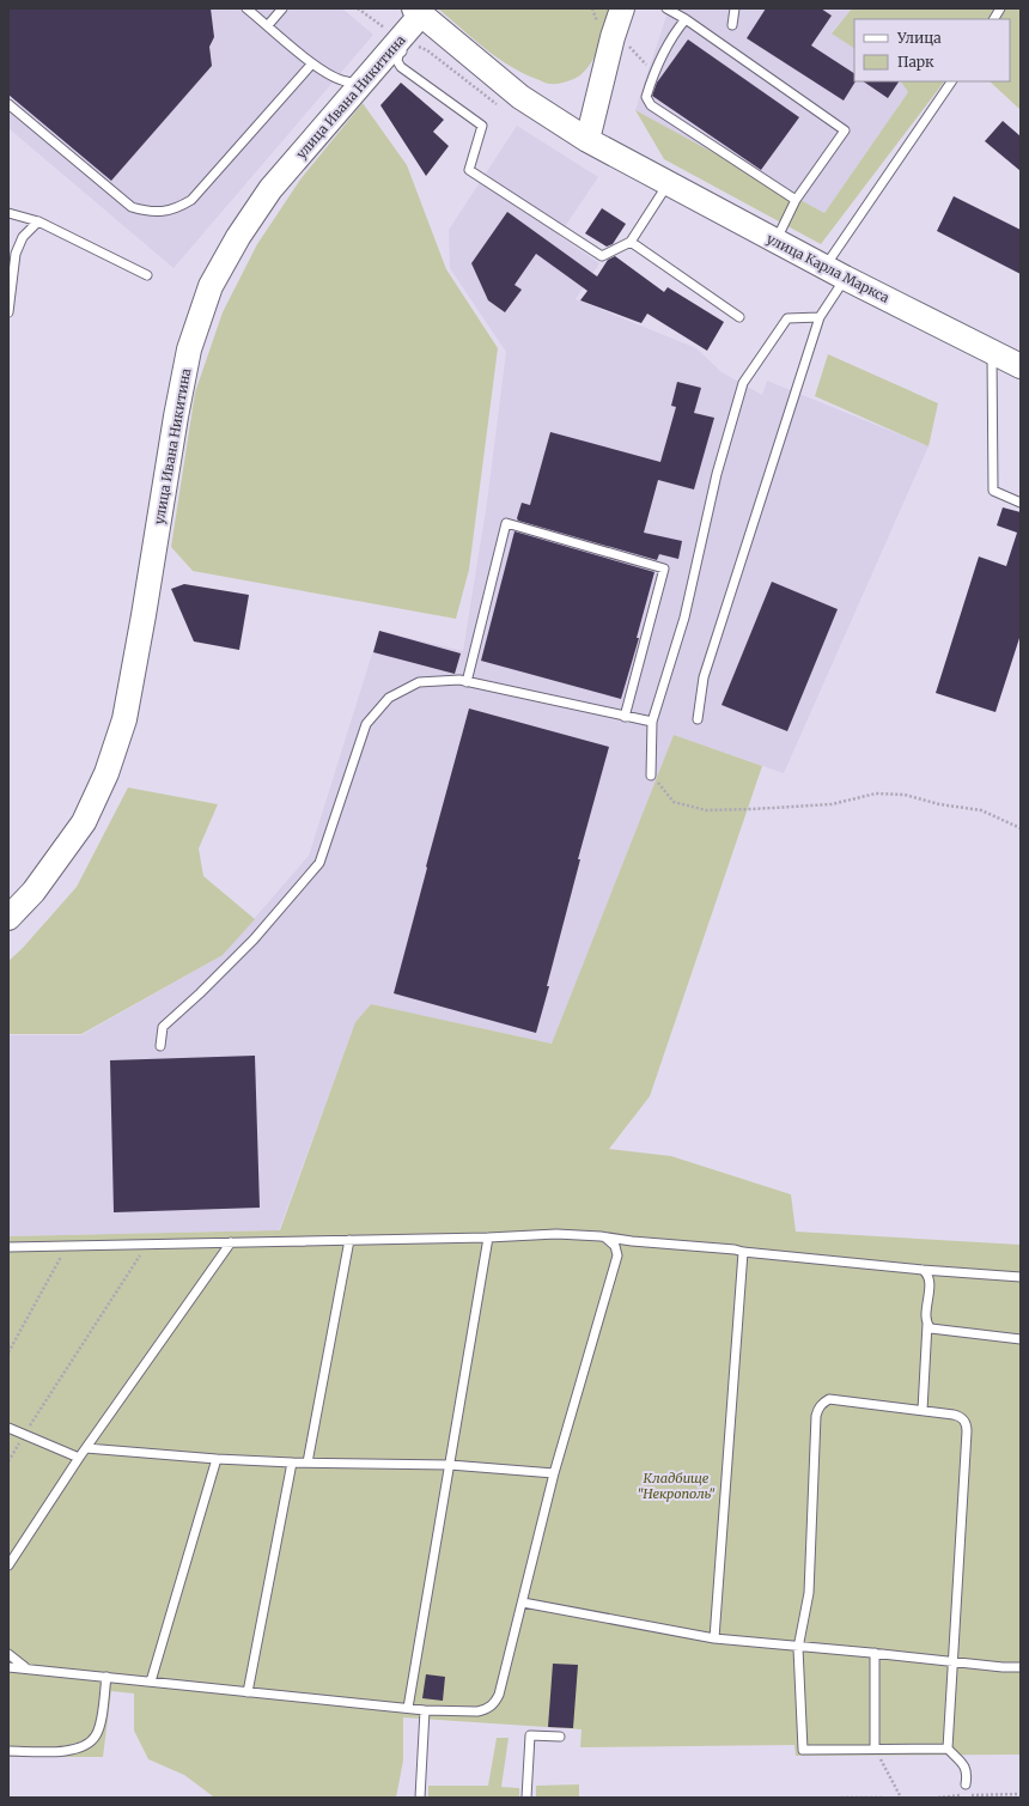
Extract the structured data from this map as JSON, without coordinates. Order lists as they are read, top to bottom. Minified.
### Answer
{"streets":{"main road":["улица Ивана Никитина","улица Карла Маркса"]},"crossings":[["улица Ивана Никитина","улица Карла Маркса"]],"parks":["Кладбище \"Некрополь\""],"legend":["Улица","Парк"]}
